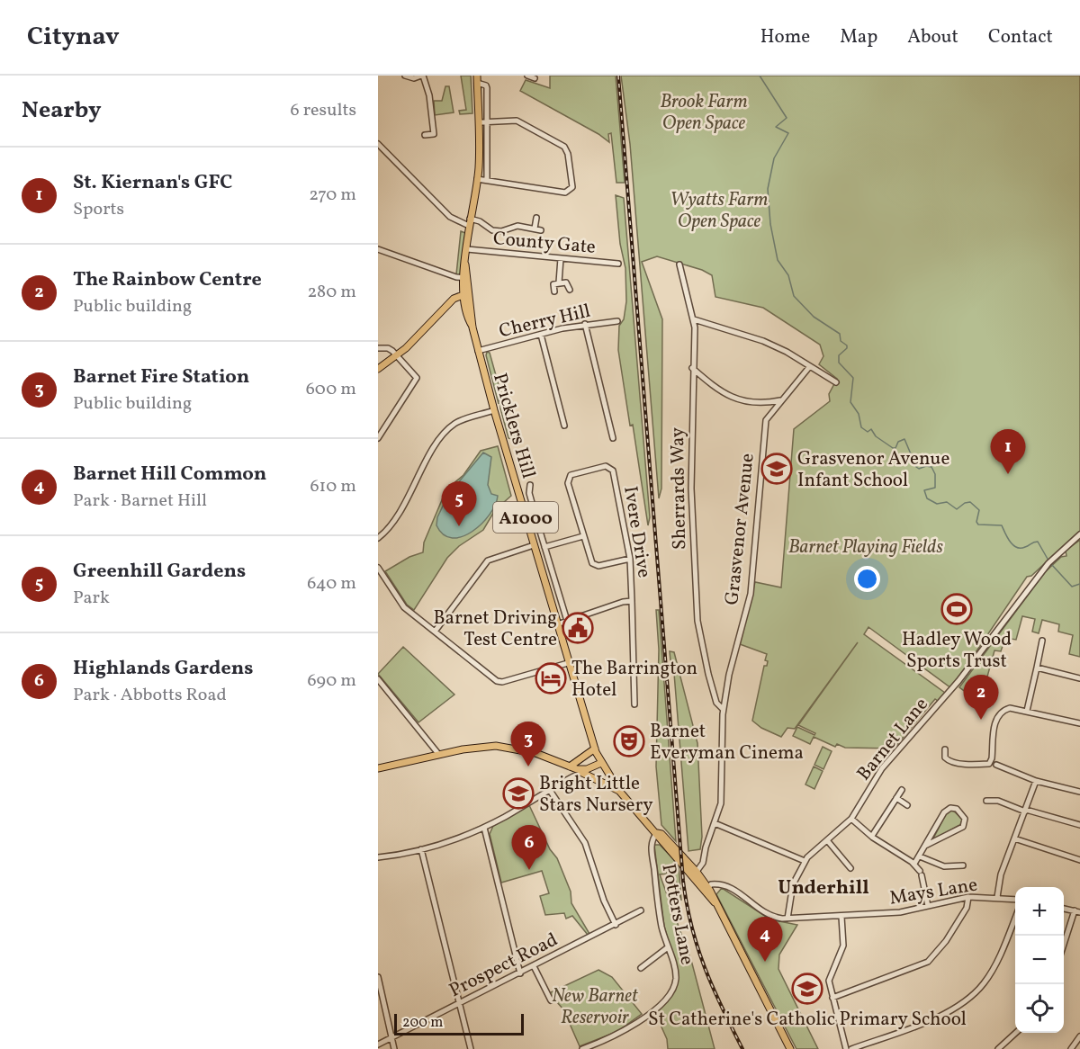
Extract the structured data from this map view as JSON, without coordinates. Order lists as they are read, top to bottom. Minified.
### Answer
{"streets":{"main road":["Pricklers Hill","A1000"],"street":["County Gate","Cherry Hill","Sherrards Way","Grasvenor Avenue","Ivere Drive","Barnet Lane","Mays Lane","Potters Lane","Prospect Road"]},"crossings":[["County Gate","A1000"],["Cherry Hill","Pricklers Hill"],["Pricklers Hill","A1000"],["Sherrards Way","Grasvenor Avenue"],["A1000","Grasvenor Avenue"],["A1000","Potters Lane"],["Barnet Lane","Mays Lane"]],"districts":["Underhill"],"parks":["Brook Farm Open Space","Wyatts Farm Open Space","Barnet Playing Fields","New Barnet Reservoir"],"places":{"school or university":["Grasvenor Avenue Infant School","Bright Little Stars Nursery","St Catherine's Catholic Primary School"],"sports":["Hadley Wood Sports Trust"],"public building":["Barnet Driving Test Centre"],"hotel":["The Barrington Hotel"],"theatre":["Barnet Everyman Cinema"]},"scale_bar":"200 m","page":{"header":"Citynav","nav":["Home","Map","About","Contact"],"heading":["Nearby","6 results"],"list":[{"mark":"1","name":"St. Kiernan's GFC","note":"Sports","value":"270 m"},{"mark":"2","name":"The Rainbow Centre","note":"Public building","value":"280 m"},{"mark":"3","name":"Barnet Fire Station","note":"Public building","value":"600 m"},{"mark":"4","name":"Barnet Hill Common","note":"Park · Barnet Hill","value":"610 m"},{"mark":"5","name":"Greenhill Gardens","note":"Park","value":"640 m"},{"mark":"6","name":"Highlands Gardens","note":"Park · Abbotts Road","value":"690 m"}],"pins":["1","5","2","3","6","4"],"map_buttons":["+","−"],"scale":"200 m"}}
